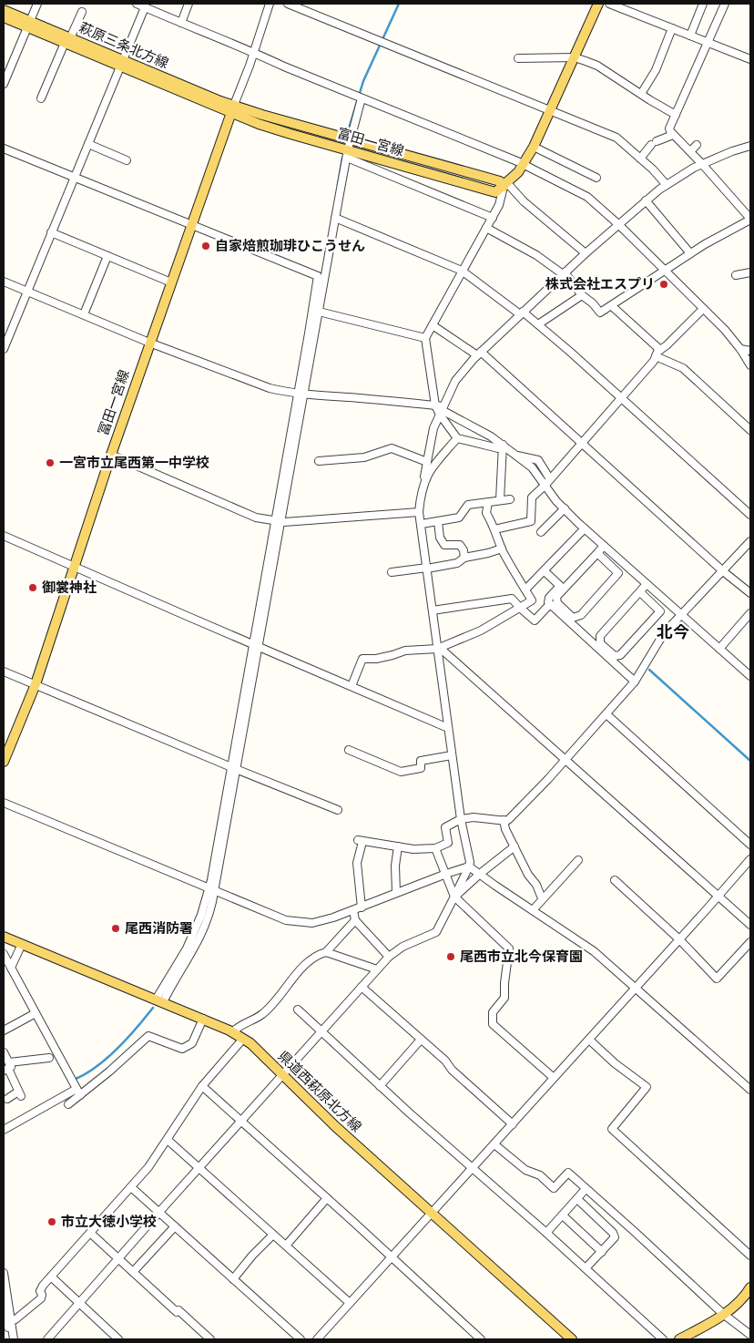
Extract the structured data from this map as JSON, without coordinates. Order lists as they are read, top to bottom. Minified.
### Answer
{"streets":{"main road":["萩原三条北方線","富田一宮線","冨田一宮線","県道西萩原北方線"]},"crossings":[["萩原三条北方線","富田一宮線"],["萩原三条北方線","冨田一宮線"],["富田一宮線","冨田一宮線"]],"districts":["北今"],"places":["自家焙煎珈琲ひこうせん","株式会社エスプリ","一宮市立尾西第一中学校","御裳神社","尾西消防署","尾西市立北今保育園","市立大徳小学校"]}
